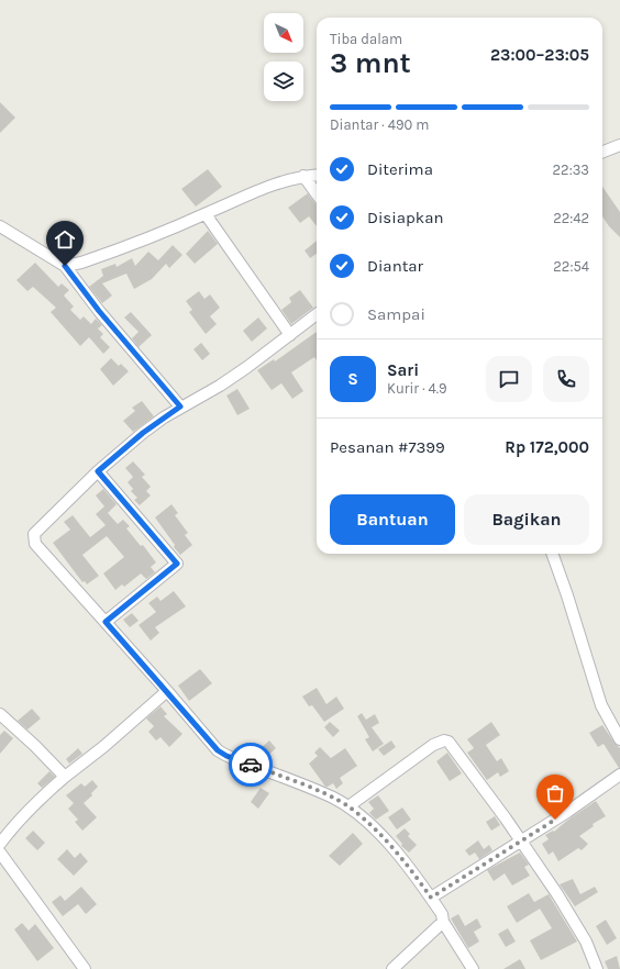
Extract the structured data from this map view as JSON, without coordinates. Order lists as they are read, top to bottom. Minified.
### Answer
{"north":"bottom right","page":{"heading":["3 mnt","Tiba dalam","23:00–23:05"],"panel":["Sari","Kurir · 4.9","Pesanan #7399","Rp 172,000"],"bar":"Diantar · 490 m","list":[["Diterima","22:33"],["Disiapkan","22:42"],["Diantar","22:54"],"Sampai"],"round":"S","buttons":["Bantuan","Bagikan"]}}
